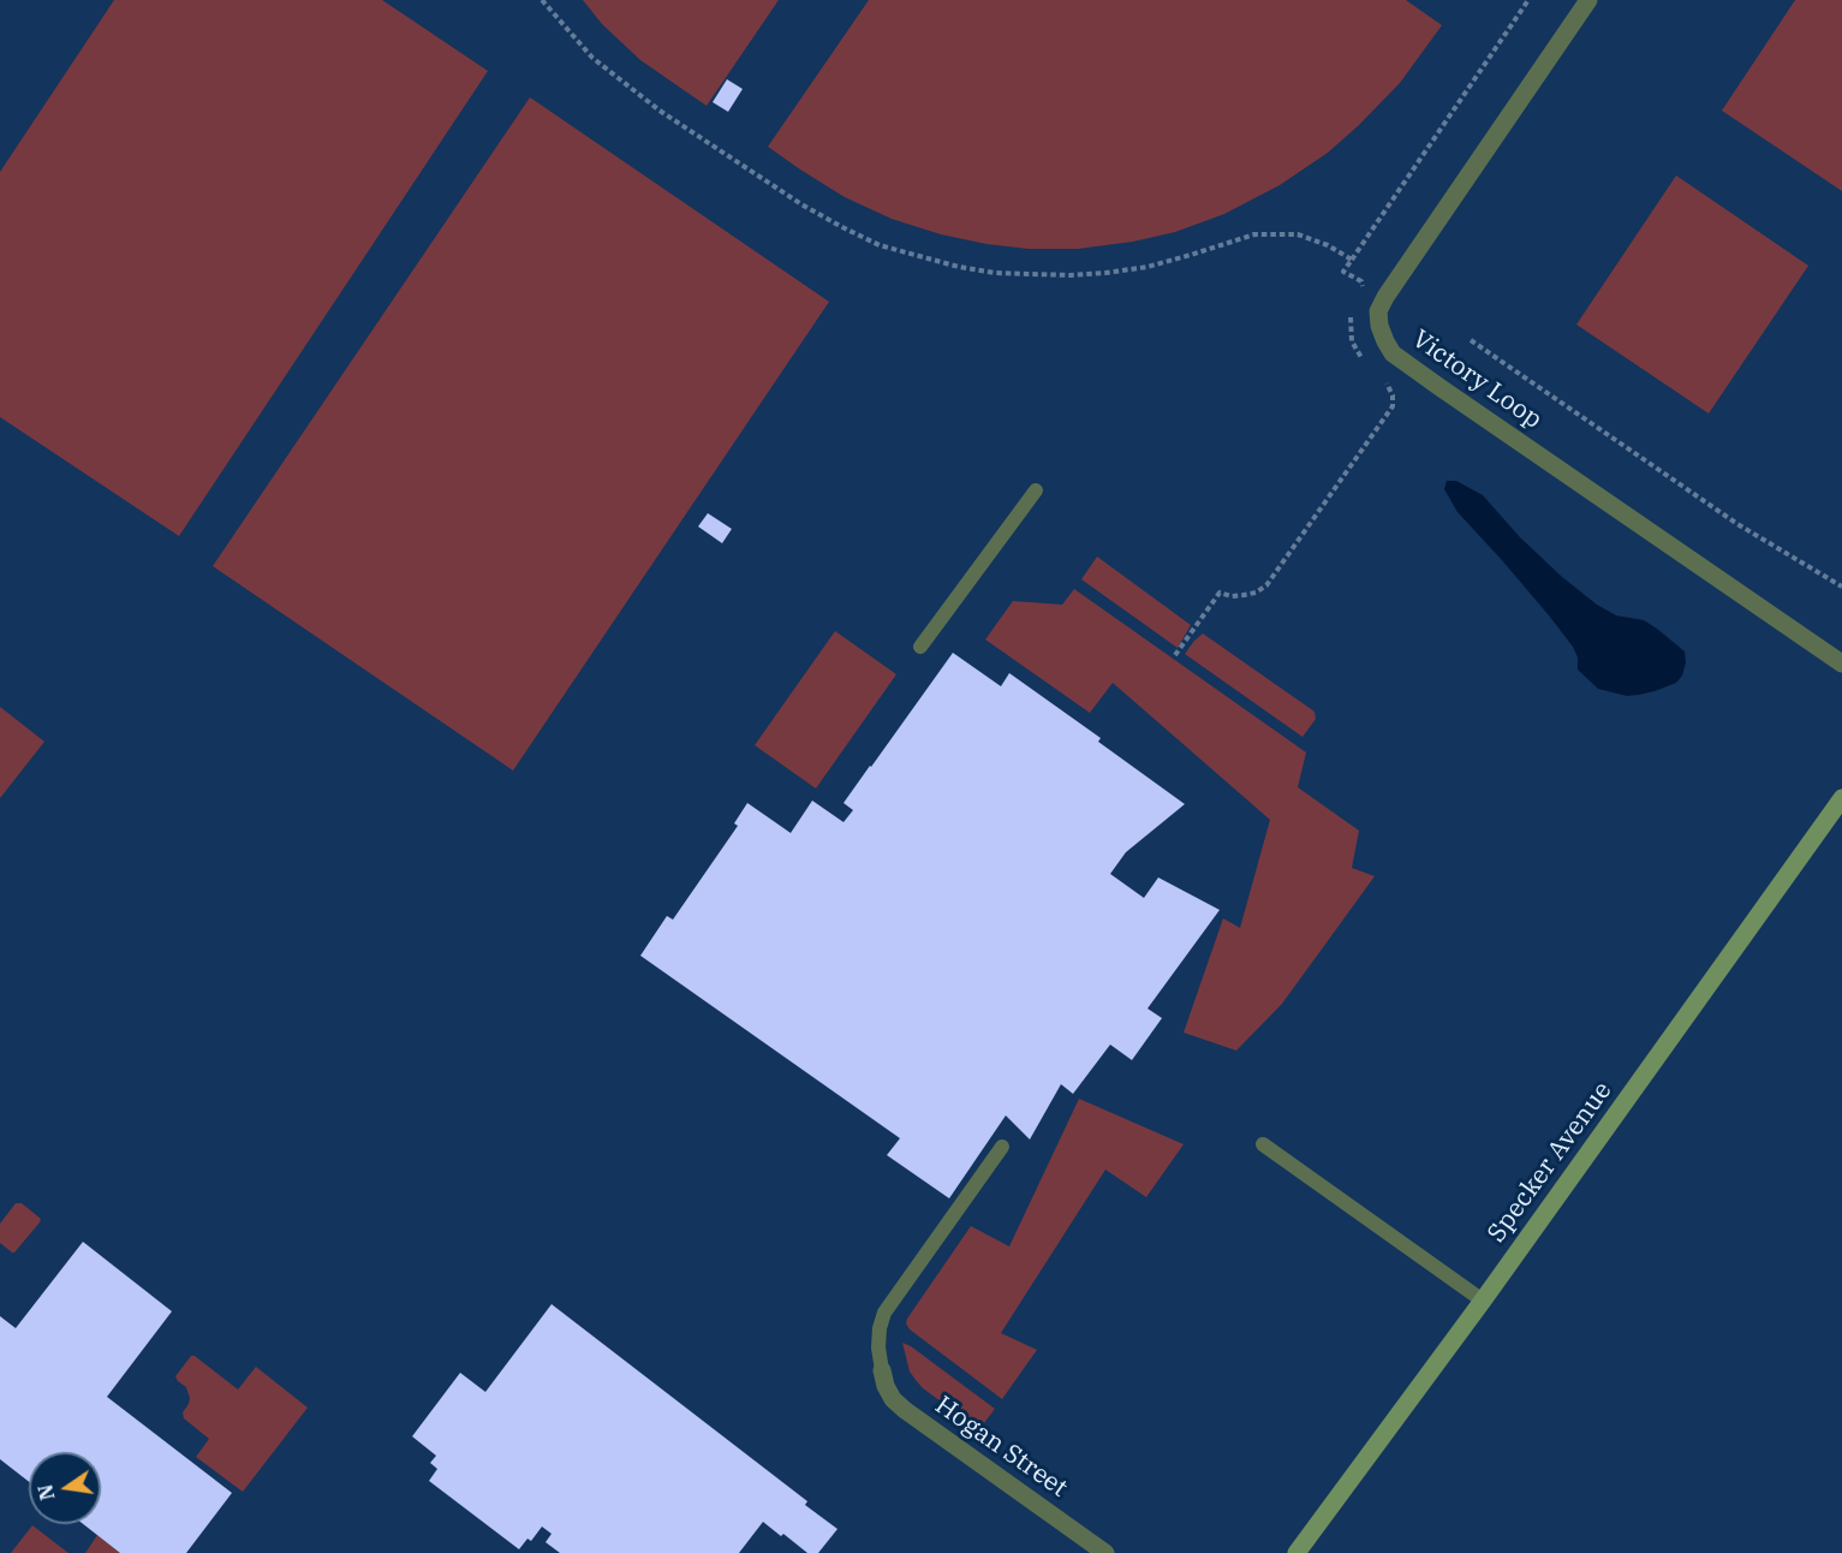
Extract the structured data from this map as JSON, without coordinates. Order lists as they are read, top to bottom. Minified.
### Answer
{"streets":{"street":["Victory Loop","Specker Avenue","Hogan Street"]},"north":"left"}
